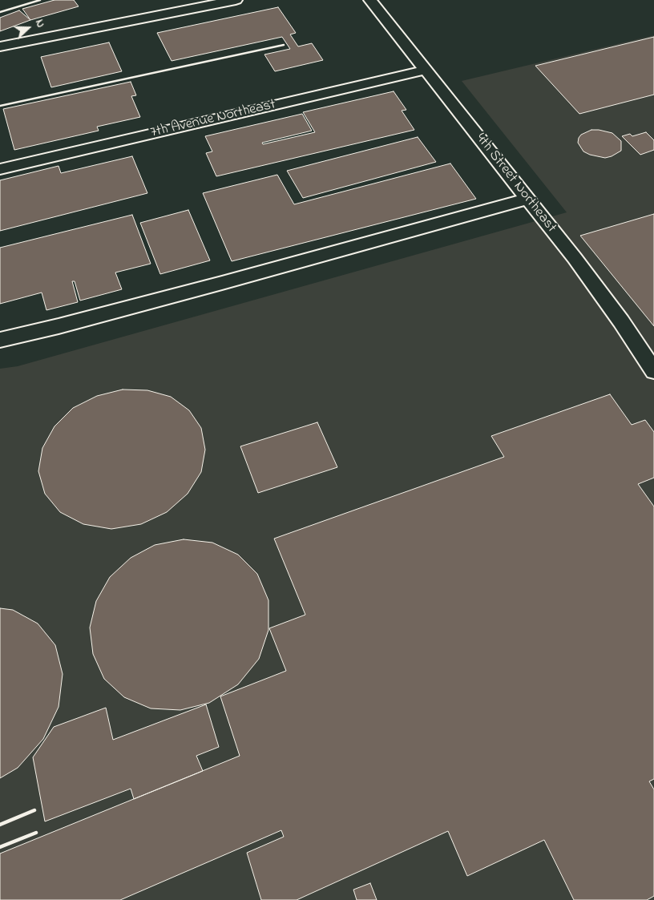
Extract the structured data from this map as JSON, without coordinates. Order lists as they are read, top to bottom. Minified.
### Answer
{"streets":{"street":["7th Avenue Northeast","4th Street Northeast"]},"crossings":[["7th Avenue Northeast","4th Street Northeast"]],"north":"right"}
